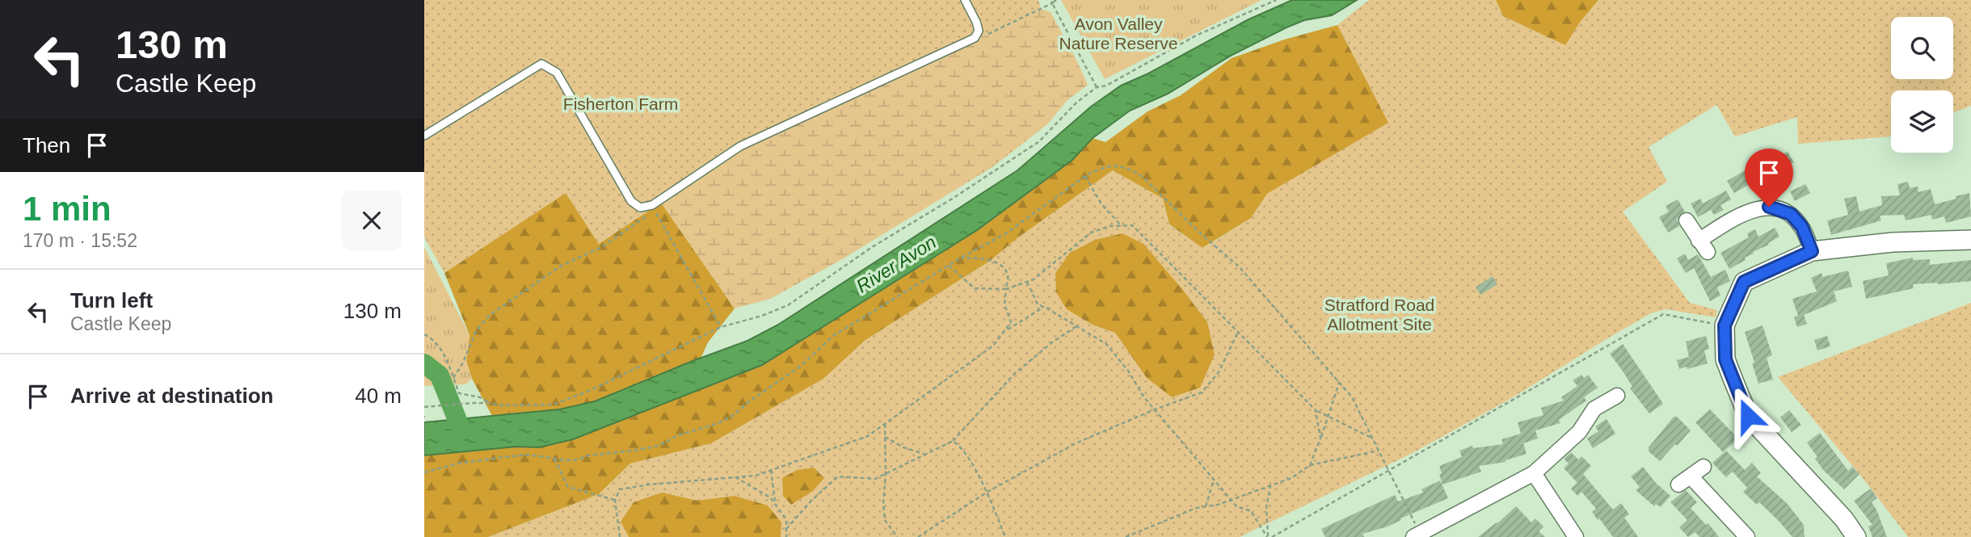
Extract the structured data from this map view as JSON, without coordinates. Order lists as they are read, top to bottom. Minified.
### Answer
{"water":["River Avon"],"parks":["Avon Valley Nature Reserve","Fisherton Farm","Stratford Road Allotment Site"],"page":{"turn":["130 m","Castle Keep"],"then":"Then","heading":["1 min","170 m · 15:52"],"list":[{"name":"Turn left","note":"Castle Keep","value":"130 m"},{"name":"Arrive at destination","value":"40 m"}]}}
